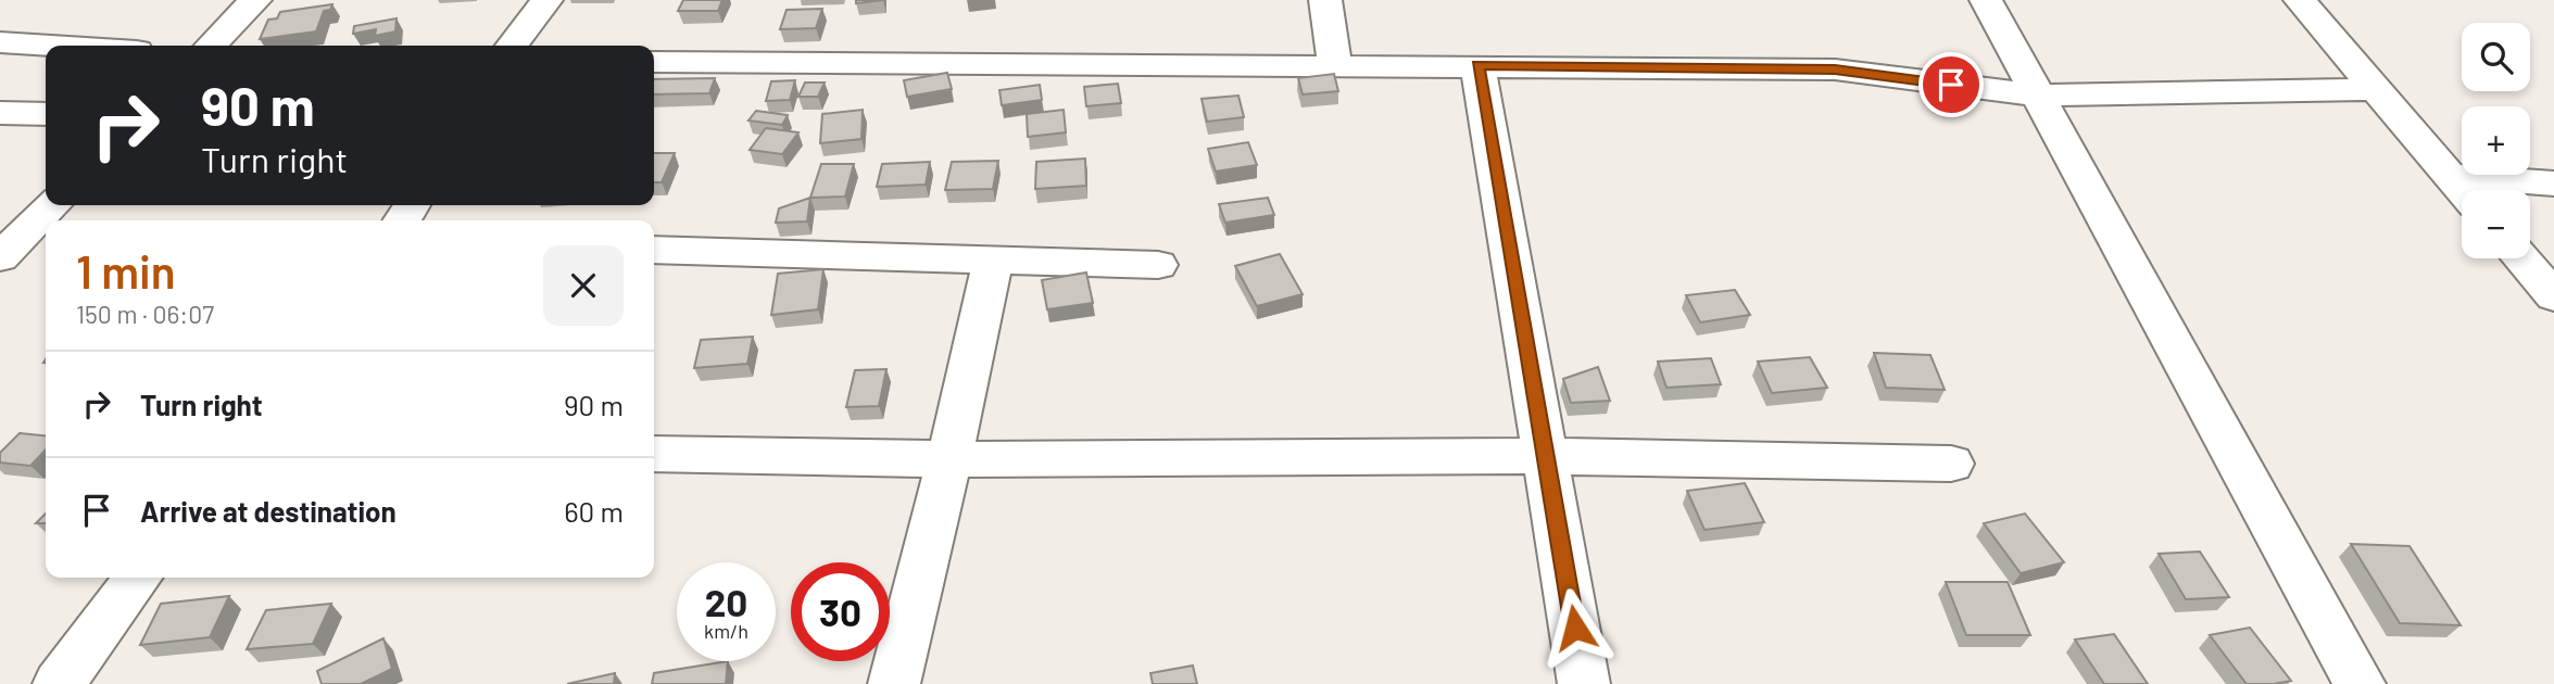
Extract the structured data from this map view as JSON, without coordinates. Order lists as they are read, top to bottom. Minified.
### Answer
{"page":{"map_buttons":["+","−"],"turn":["90 m","Turn right"],"heading":["1 min","150 m · 06:07"],"list":[{"name":"Turn right","value":"90 m"},{"name":"Arrive at destination","value":"60 m"}],"speed":"20 km/h","limit":"30"}}
